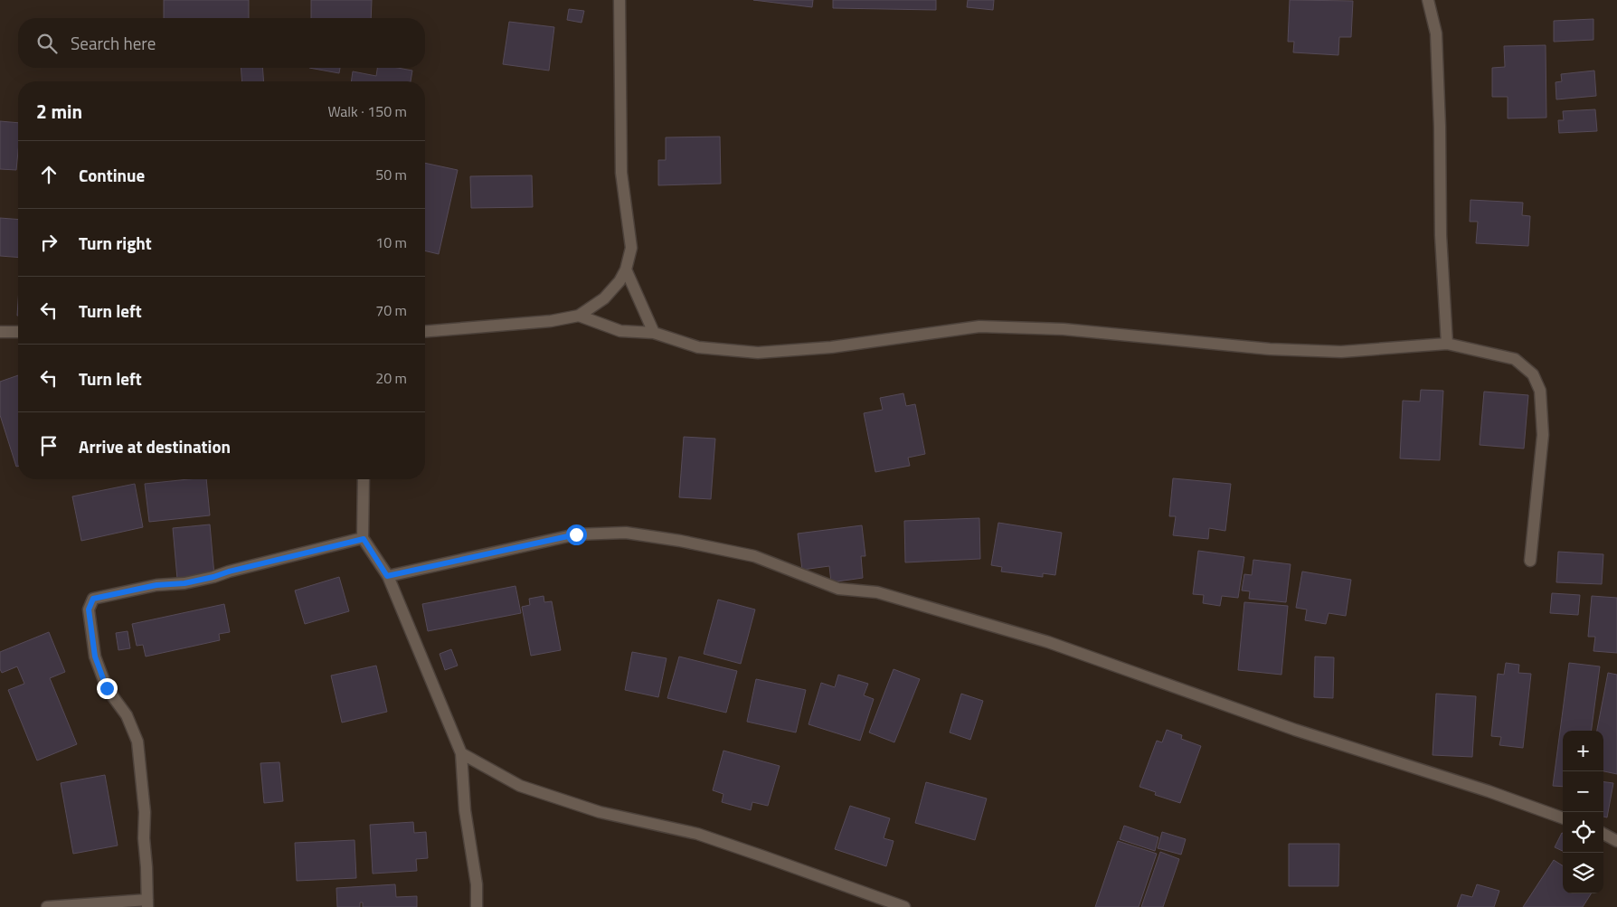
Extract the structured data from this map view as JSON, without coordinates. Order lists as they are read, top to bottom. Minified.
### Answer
{"page":{"search":"Search here","heading":["2 min","Walk · 150 m"],"list":[["Continue","50 m"],["Turn right","10 m"],["Turn left","70 m"],["Turn left","20 m"],"Arrive at destination"],"map_buttons":["+","−"]}}
